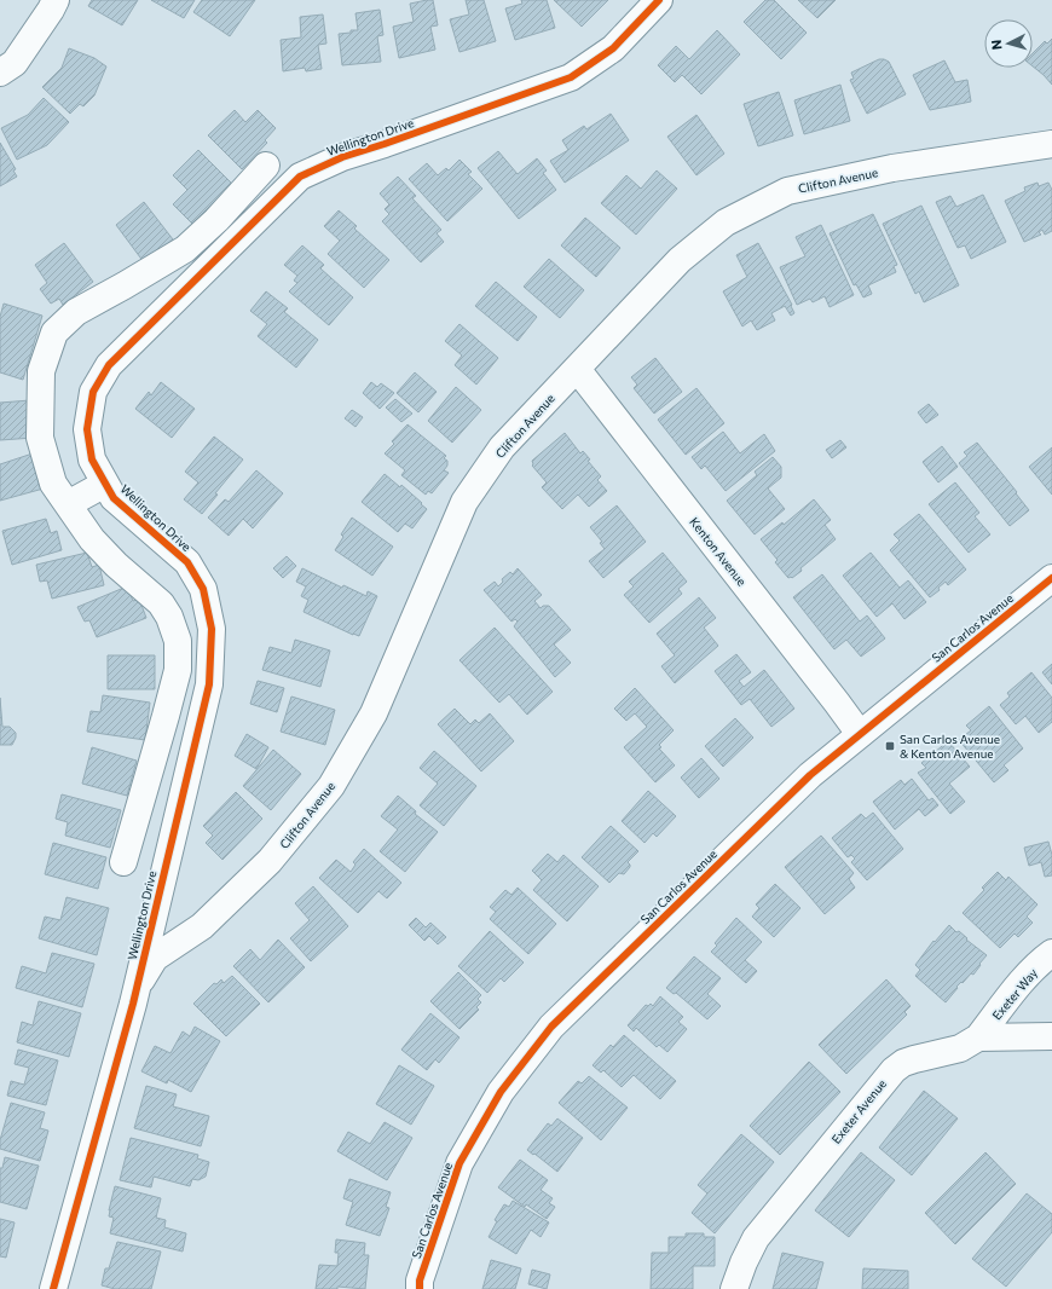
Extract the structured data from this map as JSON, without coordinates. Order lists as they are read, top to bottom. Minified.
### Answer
{"streets":{"street":["Wellington Drive","Clifton Avenue","Kenton Avenue","San Carlos Avenue","Exeter Way","Exeter Avenue"]},"crossings":[["Wellington Drive","Clifton Avenue"],["Clifton Avenue","Kenton Avenue"],["Kenton Avenue","San Carlos Avenue"],["Exeter Way","Exeter Avenue"]],"places":{"transit":["San Carlos Avenue & Kenton Avenue"]},"north":"left"}
